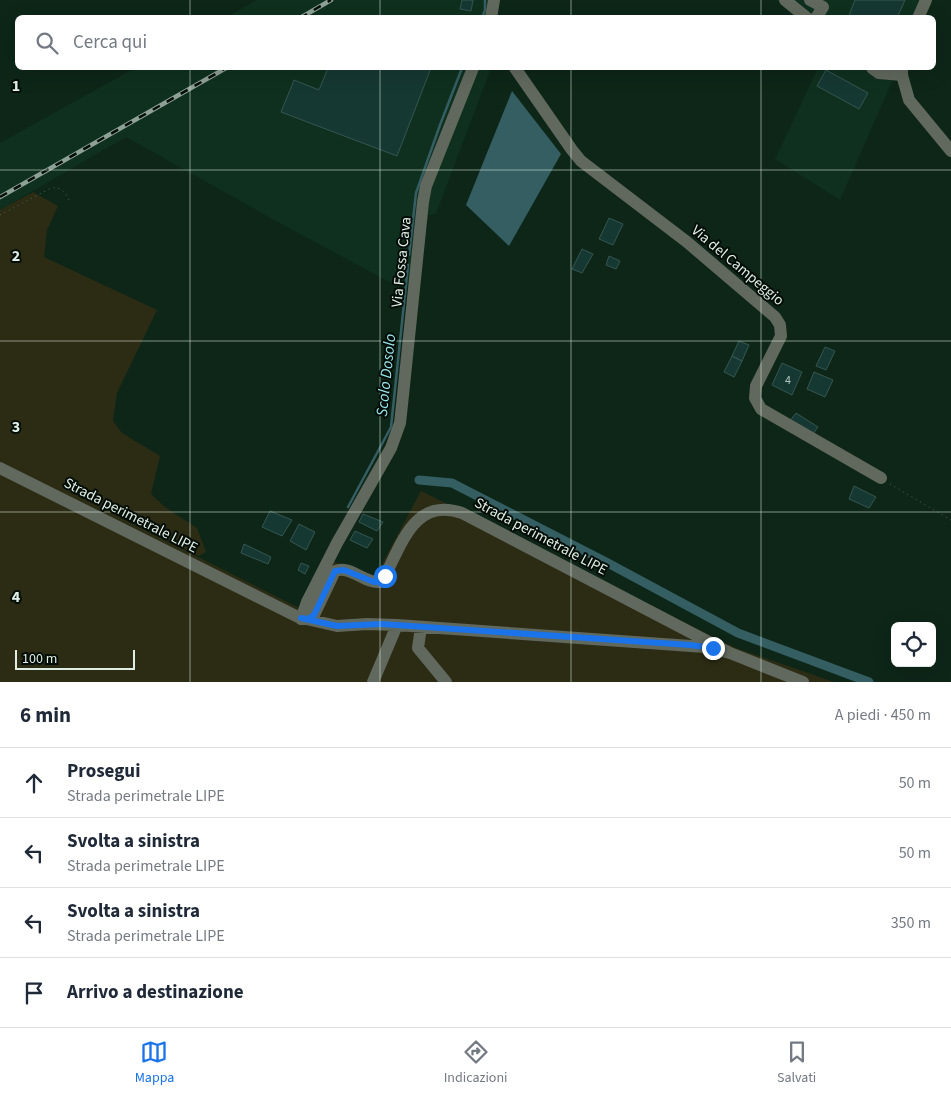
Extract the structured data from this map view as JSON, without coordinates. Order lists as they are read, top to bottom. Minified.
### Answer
{"streets":{"street":["Via Fossa Cava","Via del Campeggio","Strada perimetrale LIPE"]},"crossings":[["Via Fossa Cava","Strada perimetrale LIPE"]],"water":["Scolo Dosolo"],"house_numbers":["4"],"scale_bar":"100 m","page":{"search":"Cerca qui","scale":"100 m","heading":["6 min","A piedi · 450 m"],"list":[["Prosegui","Strada perimetrale LIPE","50 m"],["Svolta a sinistra","Strada perimetrale LIPE","50 m"],["Svolta a sinistra","Strada perimetrale LIPE","350 m"],"Arrivo a destinazione"],"nav":["Mappa","Indicazioni","Salvati"]},"grid":{"rows":["1","2","3","4"]}}
